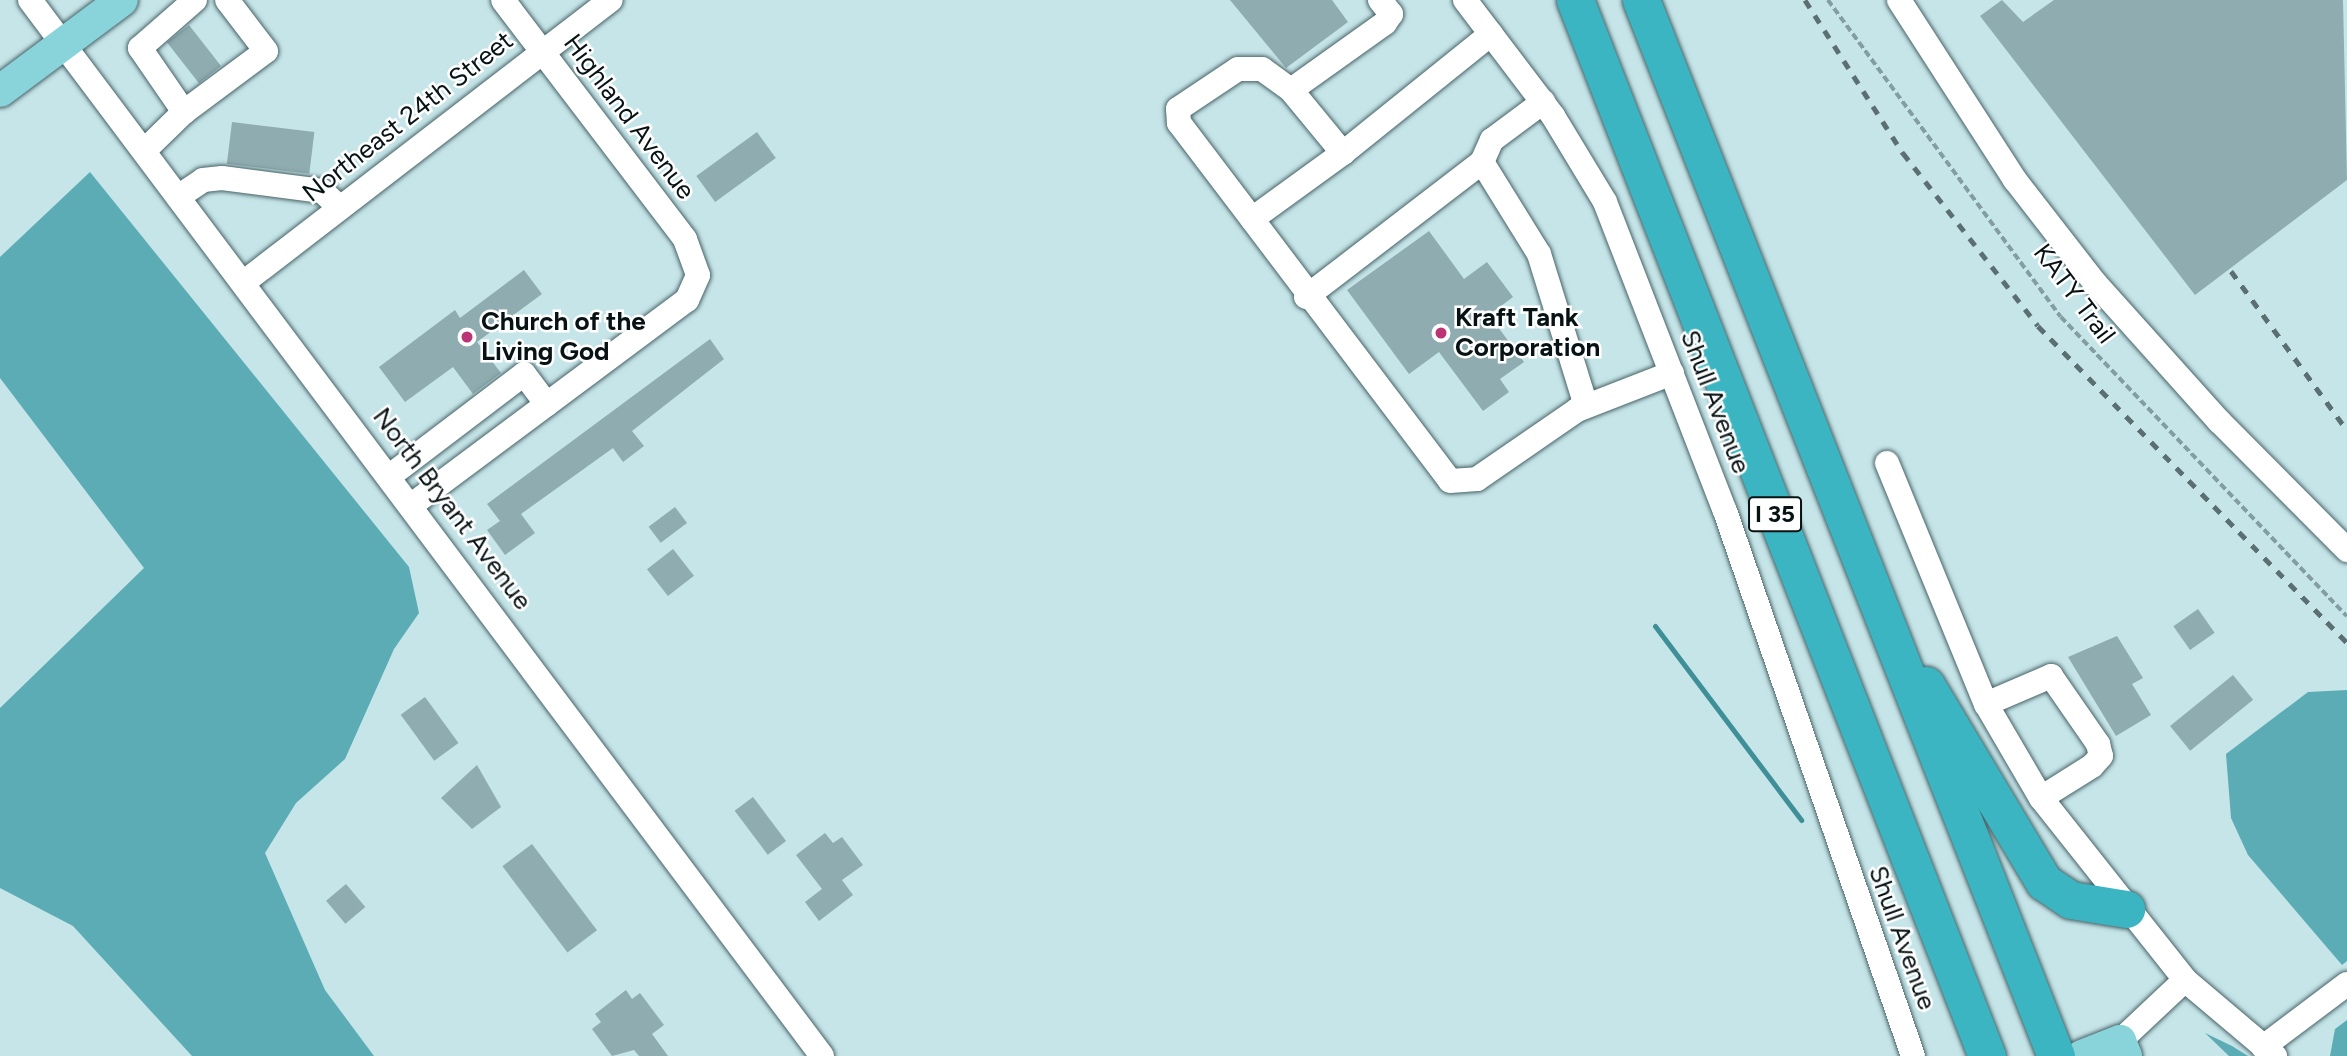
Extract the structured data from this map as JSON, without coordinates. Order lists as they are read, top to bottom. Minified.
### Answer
{"streets":{"highway":["I 35"],"street":["Northeast 24th Street","Highland Avenue","Shull Avenue","North Bryant Avenue"],"path":["KATY Trail"]},"crossings":[["Northeast 24th Street","Highland Avenue"],["Northeast 24th Street","North Bryant Avenue"]],"places":["Kraft Tank Corporation","Church of the Living God"]}
